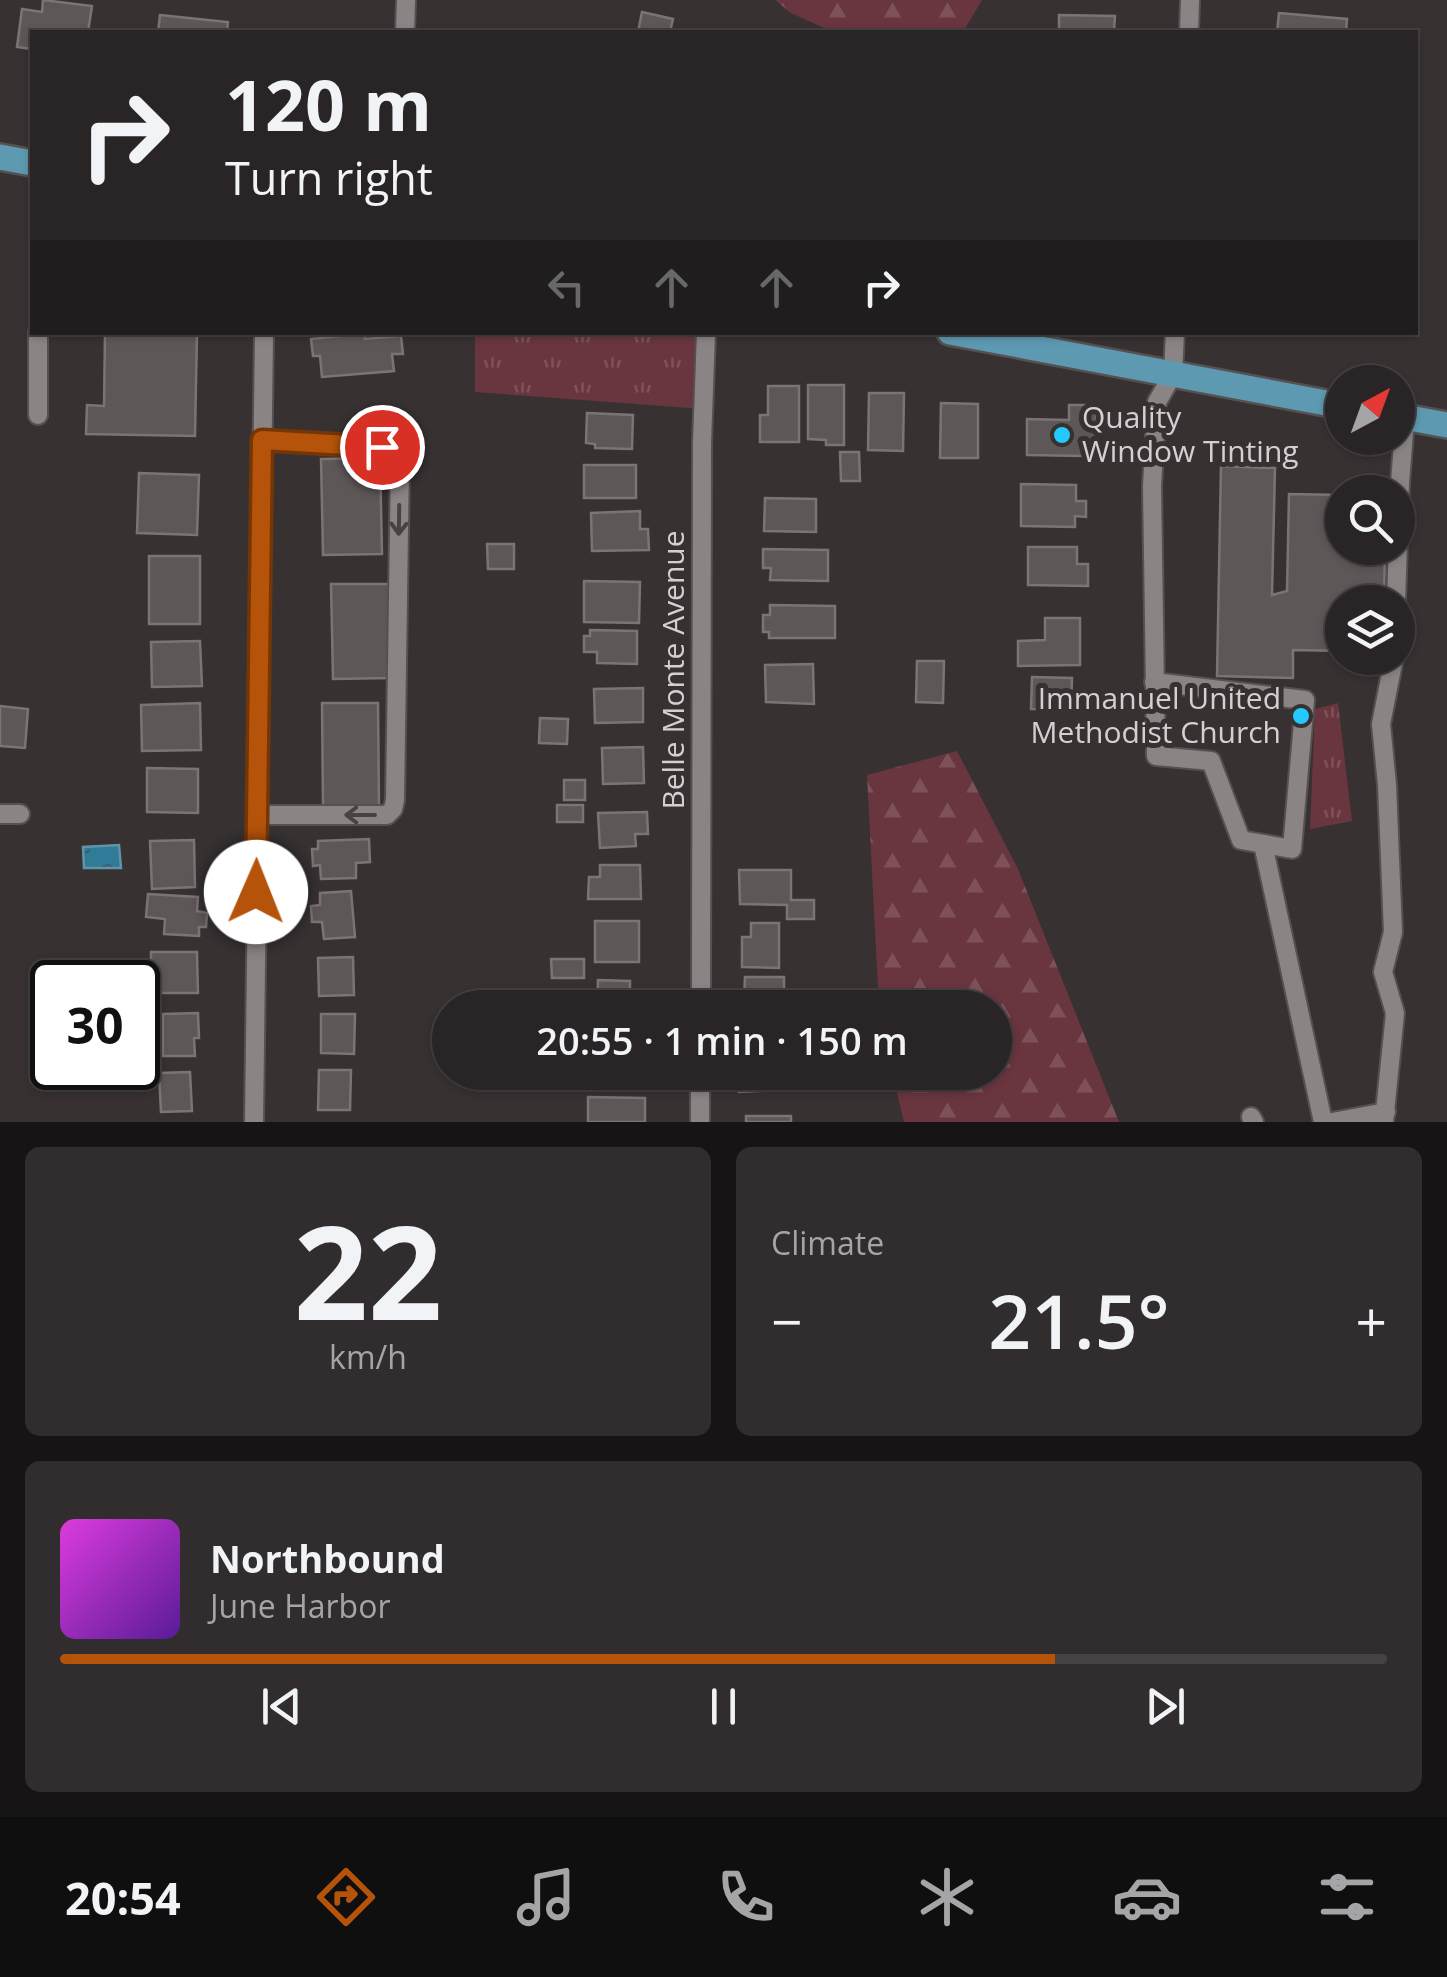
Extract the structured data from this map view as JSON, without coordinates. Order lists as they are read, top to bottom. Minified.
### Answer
{"streets":{"street":["Belle Monte Avenue"]},"places":["Quality Window Tinting","Immanuel United Methodist Church"],"north":"top right","page":{"turn":["120 m","Turn right"],"limit":"30","trip":"20:55 · 1 min · 150 m","tile":[["22","km/h"],"Climate"],"heat":["−","21.5°","+"],"song":["Northbound","June Harbor"],"tabs":"20:54"}}
